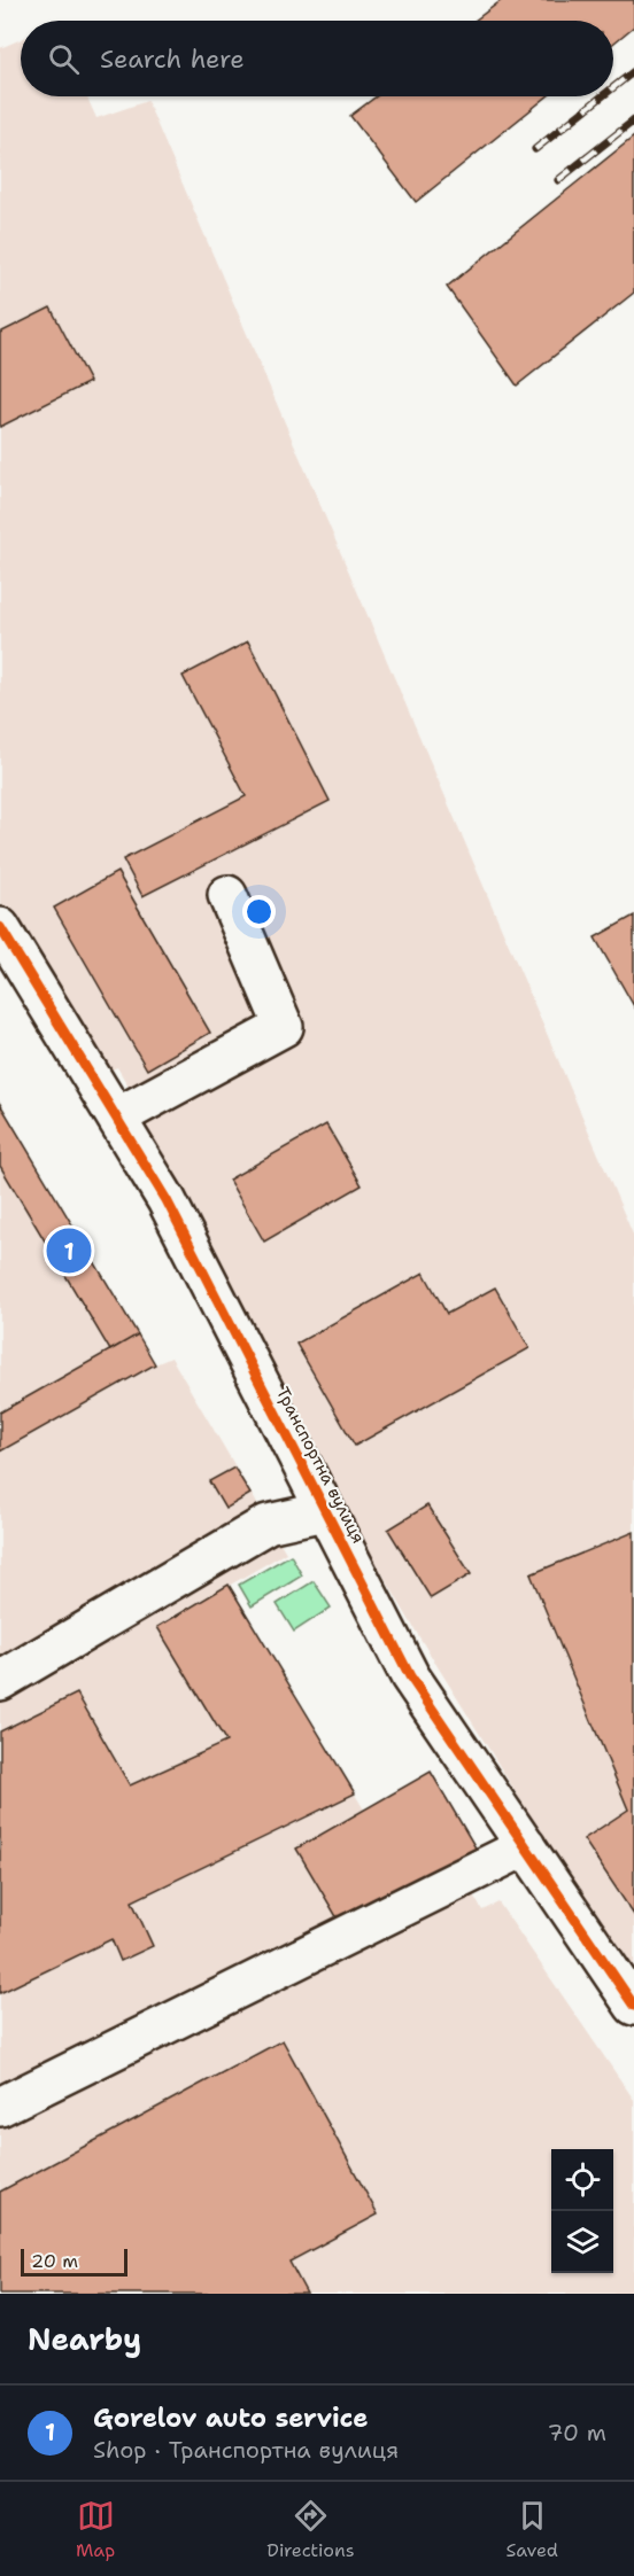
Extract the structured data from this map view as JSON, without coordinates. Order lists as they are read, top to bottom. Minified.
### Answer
{"streets":{"street":["Транспортна вулиця"]},"scale_bar":"20 m","page":{"search":"Search here","pins":"1","scale":"20 m","heading":"Nearby","list":[{"mark":"1","name":"Gorelov auto service","note":"Shop · Транспортна вулиця","value":"70 m"}],"nav":["Map","Directions","Saved"]}}
